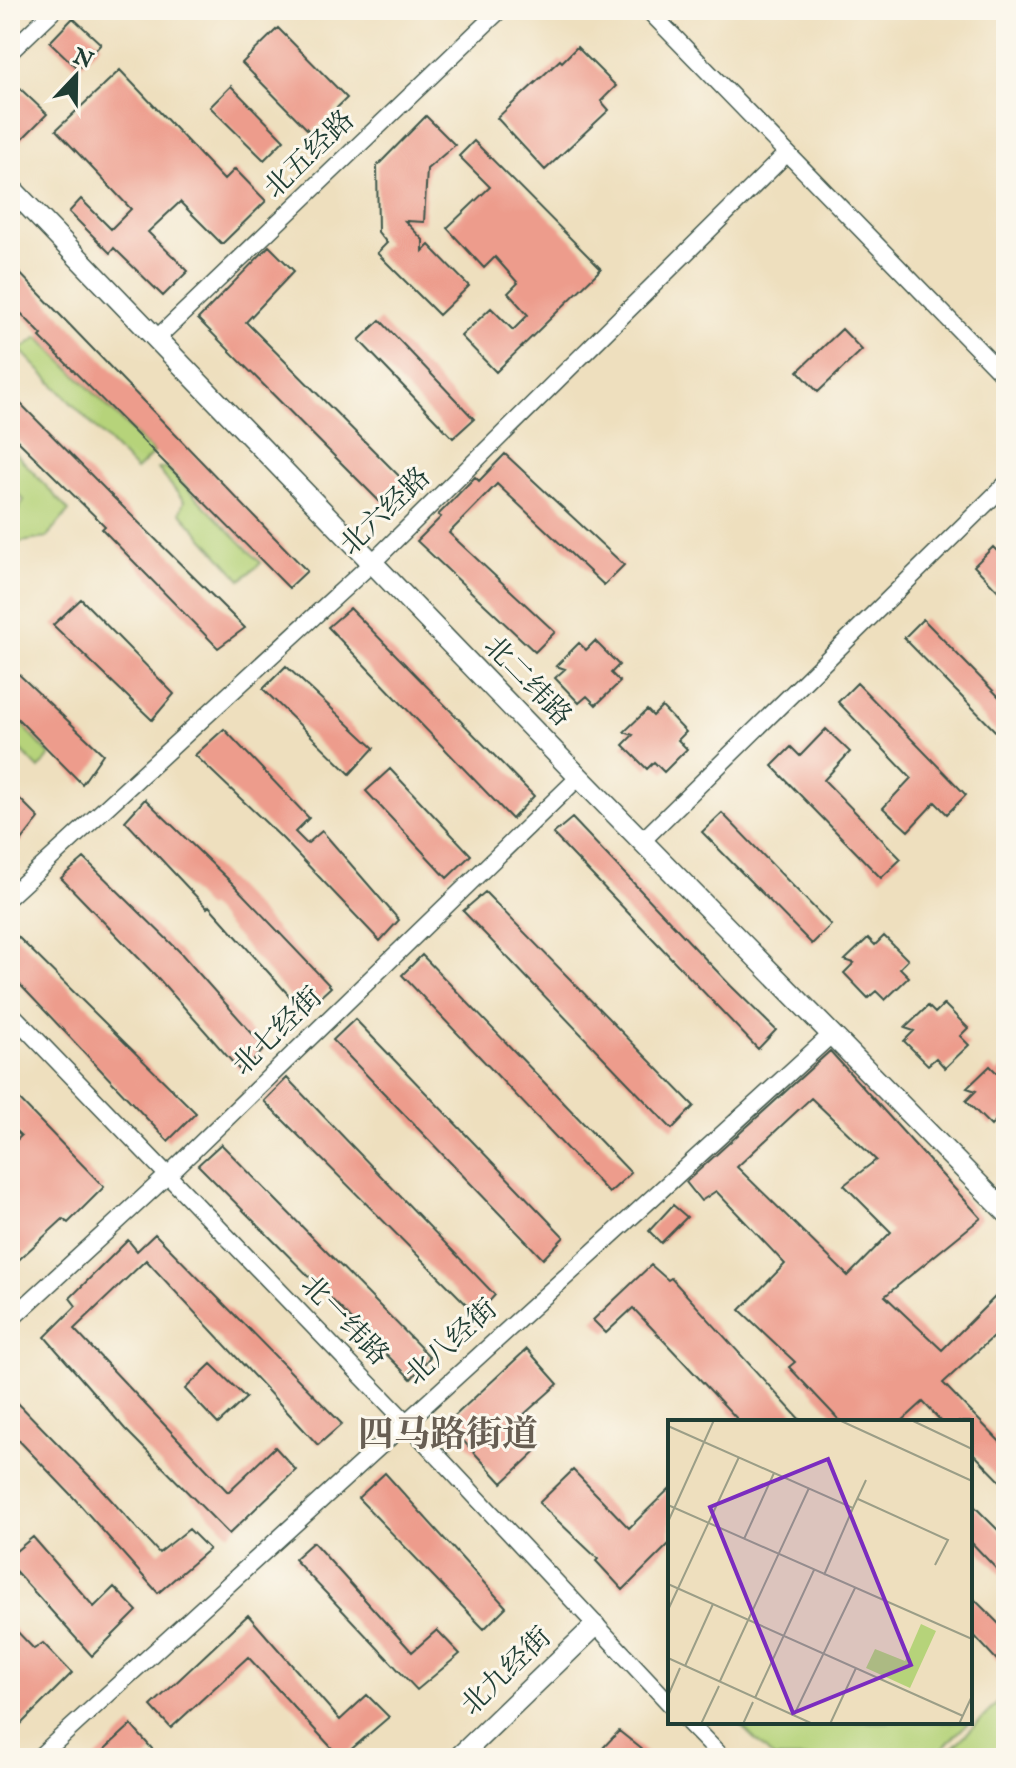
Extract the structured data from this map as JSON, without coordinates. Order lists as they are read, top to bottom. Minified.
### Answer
{"streets":{"street":["北五经路","北六经路","北二纬路","北七经街","北一纬路","北八经街","北九经街"]},"crossings":[["北五经路","北二纬路"],["北六经路","北二纬路"],["北二纬路","北七经街"],["北二纬路","北八经街"],["北七经街","北一纬路"],["北一纬路","北八经街"],["北一纬路","北九经街"]],"districts":["四马路街道"],"north":"top"}
